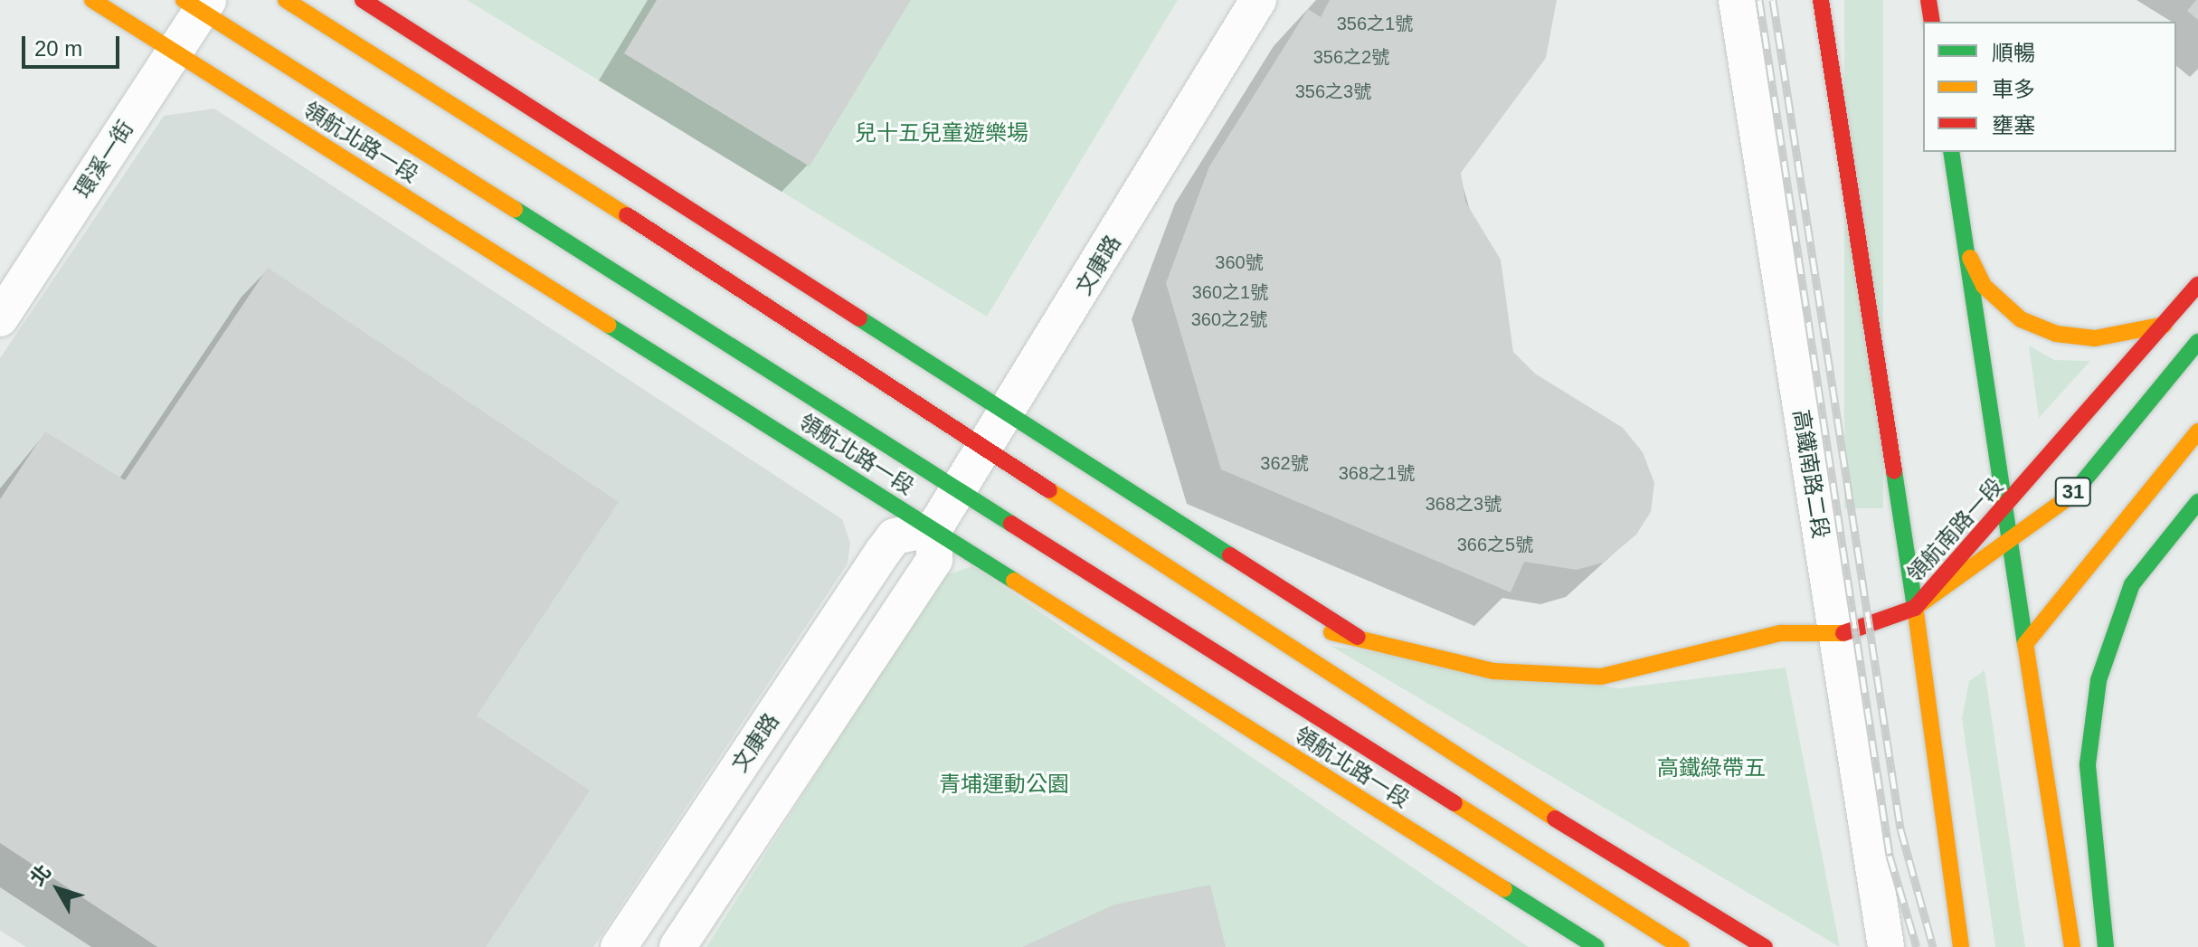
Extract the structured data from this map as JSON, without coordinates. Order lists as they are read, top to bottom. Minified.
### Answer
{"streets":{"street":["領航北路一段","環溪一街","文康路","高鐵南路二段","31","領航南路一段"]},"crossings":[["領航北路一段","環溪一街"],["領航北路一段","文康路"]],"parks":["兒十五兒童遊樂場","高鐵綠帶五","青埔運動公園"],"house_numbers":["356之1號","356之2號","356之3號","360號","360之1號","360之2號","362號","368之1號","368之3號","366之5號"],"legend":["順暢","車多","壅塞"],"scale_bar":"20 m","north":"top left"}
